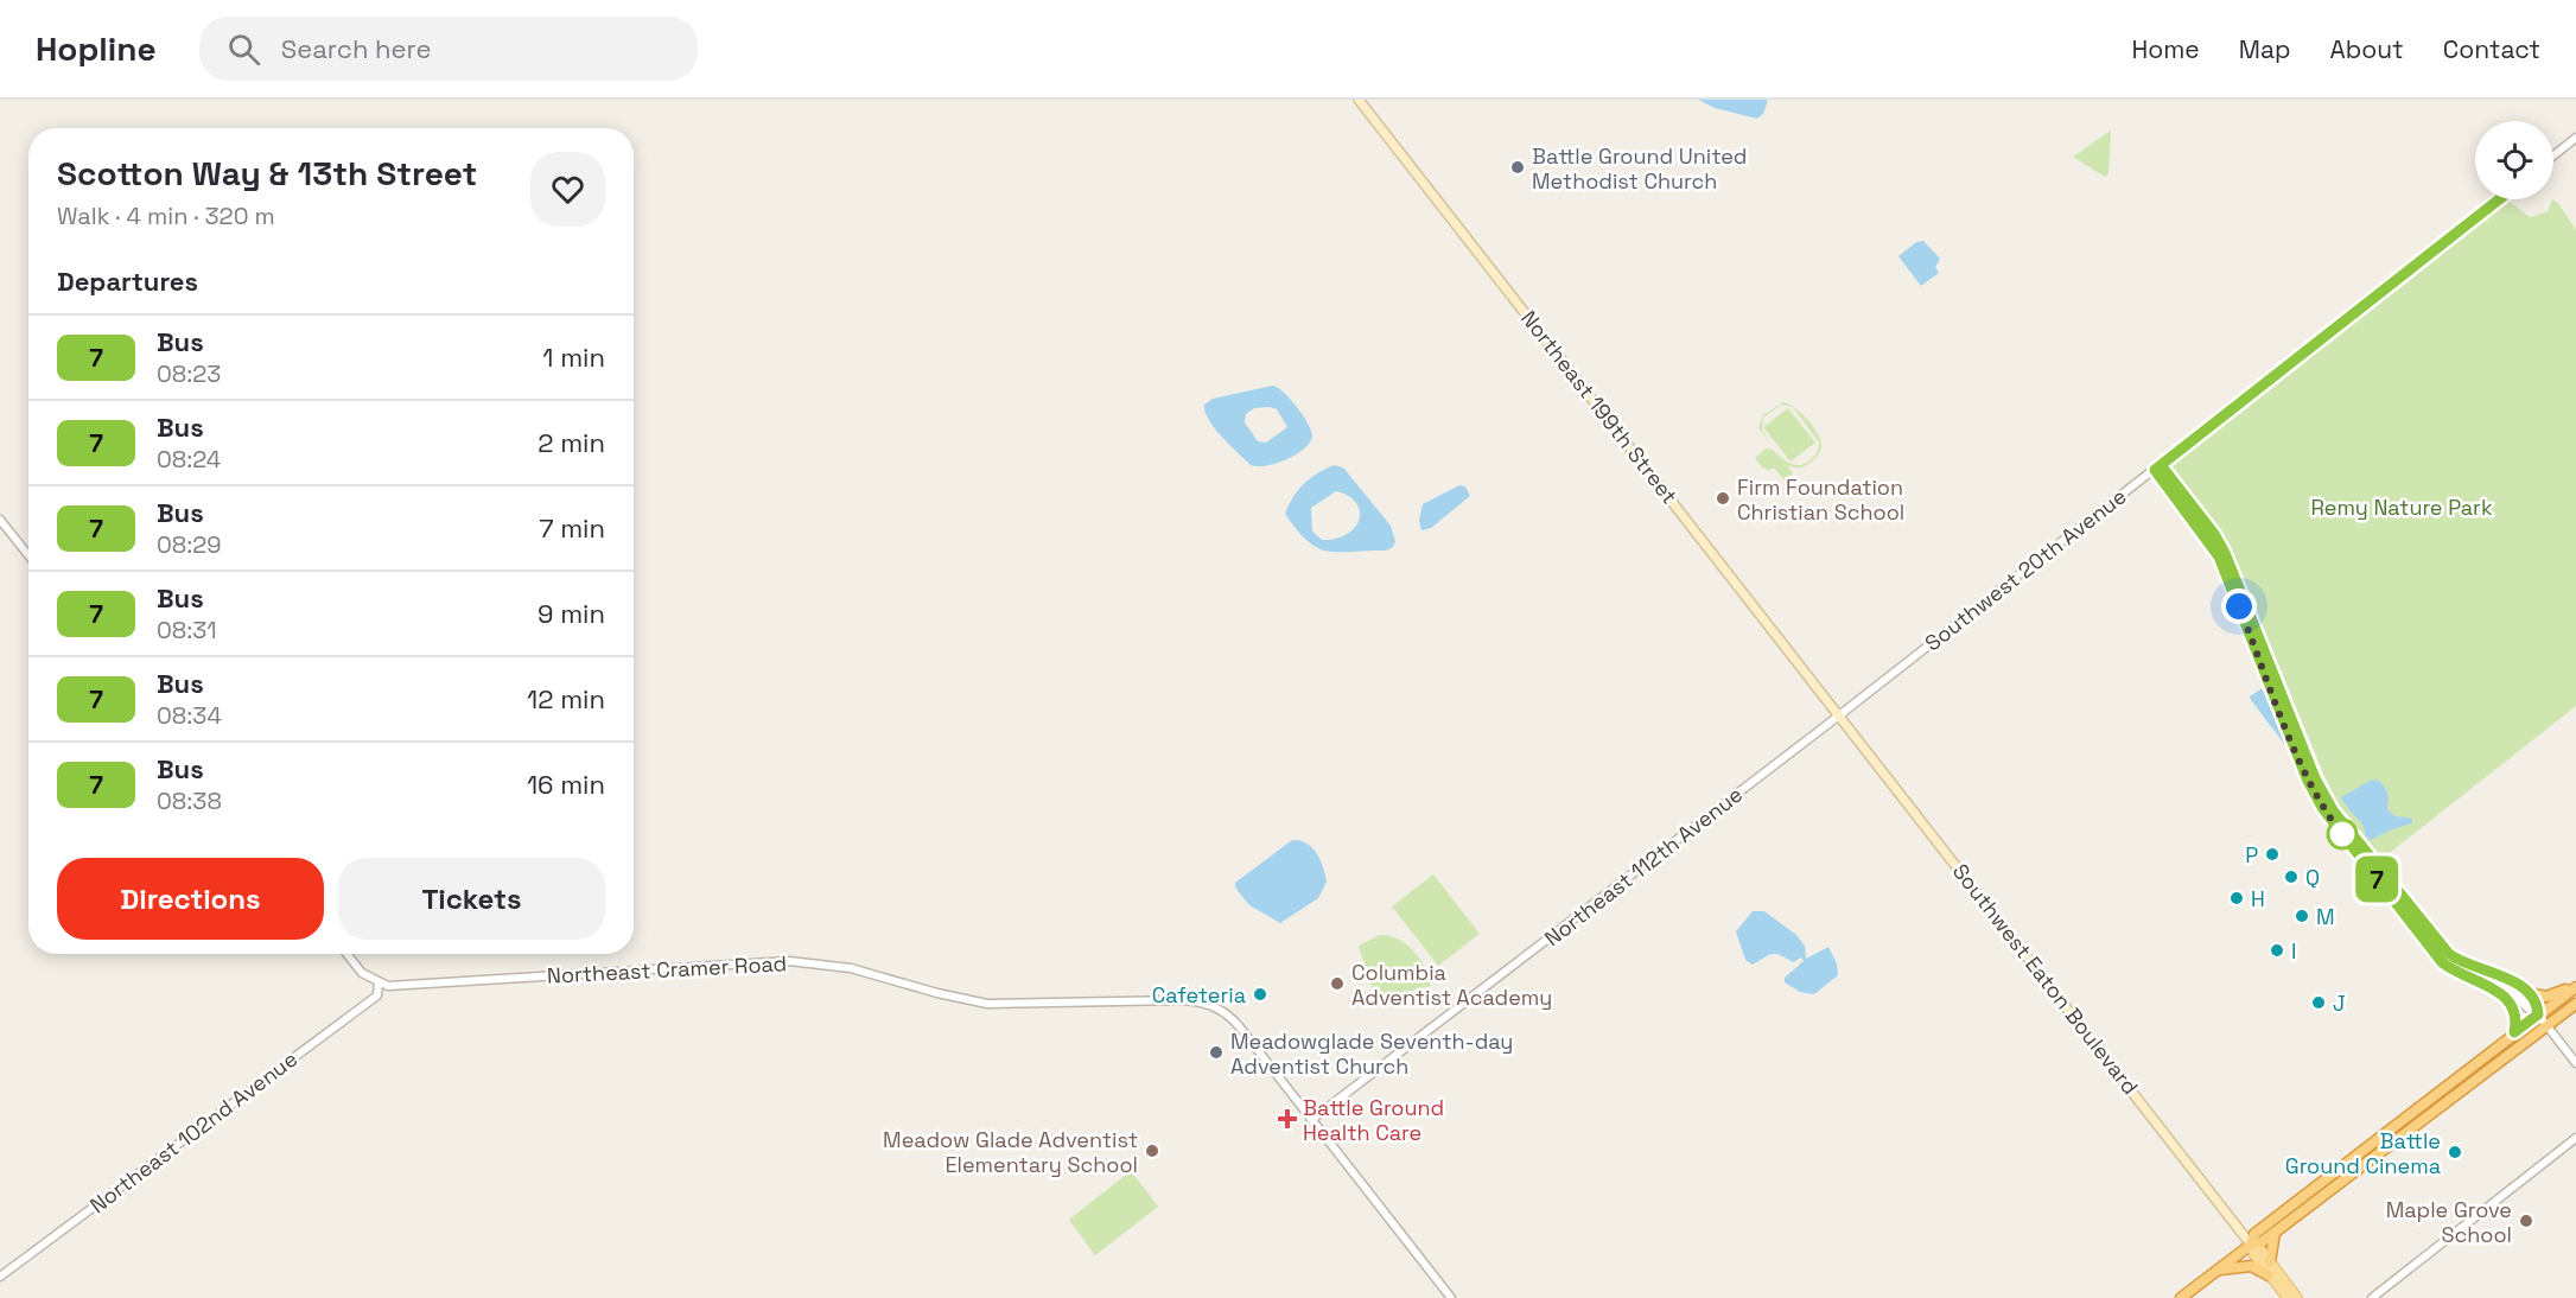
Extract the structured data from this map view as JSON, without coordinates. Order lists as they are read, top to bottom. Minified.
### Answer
{"streets":{"main road":["Northeast 199th Street","Southwest Eaton Boulevard"],"street":["Southwest 20th Avenue","Northeast 112th Avenue","Northeast Cramer Road","Northeast 102nd Avenue"]},"crossings":[["Northeast 199th Street","Southwest 20th Avenue"],["Northeast 199th Street","Northeast 112th Avenue"],["Northeast 199th Street","Southwest Eaton Boulevard"],["Southwest 20th Avenue","Northeast 112th Avenue"],["Southwest 20th Avenue","Southwest Eaton Boulevard"],["Northeast 112th Avenue","Northeast Cramer Road"],["Northeast 112th Avenue","Southwest Eaton Boulevard"],["Northeast Cramer Road","Northeast 102nd Avenue"]],"parks":["Remy Nature Park"],"places":{"other":["Battle Ground United Methodist Church","Firm Foundation Christian School","P","Q","H","M","I","Columbia Adventist Academy","Cafeteria","J","Meadowglade Seventh-day Adventist Church","Meadow Glade Adventist Elementary School","Battle Ground Cinema","Maple Grove School"],"health":["Battle Ground Health Care"]},"lines":["bus line 7"],"page":{"header":"Hopline","search":"Search here","nav":["Home","Map","About","Contact"],"on_map":"7","heading":[["Scotton Way & 13th Street","Walk · 4 min · 320 m"],"Departures"],"list":[{"mark":"7","name":"Bus","note":"08:23","value":"1 min"},{"mark":"7","name":"Bus","note":"08:24","value":"2 min"},{"mark":"7","name":"Bus","note":"08:29","value":"7 min"},{"mark":"7","name":"Bus","note":"08:31","value":"9 min"},{"mark":"7","name":"Bus","note":"08:34","value":"12 min"},{"mark":"7","name":"Bus","note":"08:38","value":"16 min"}],"buttons":["Directions","Tickets"]}}
